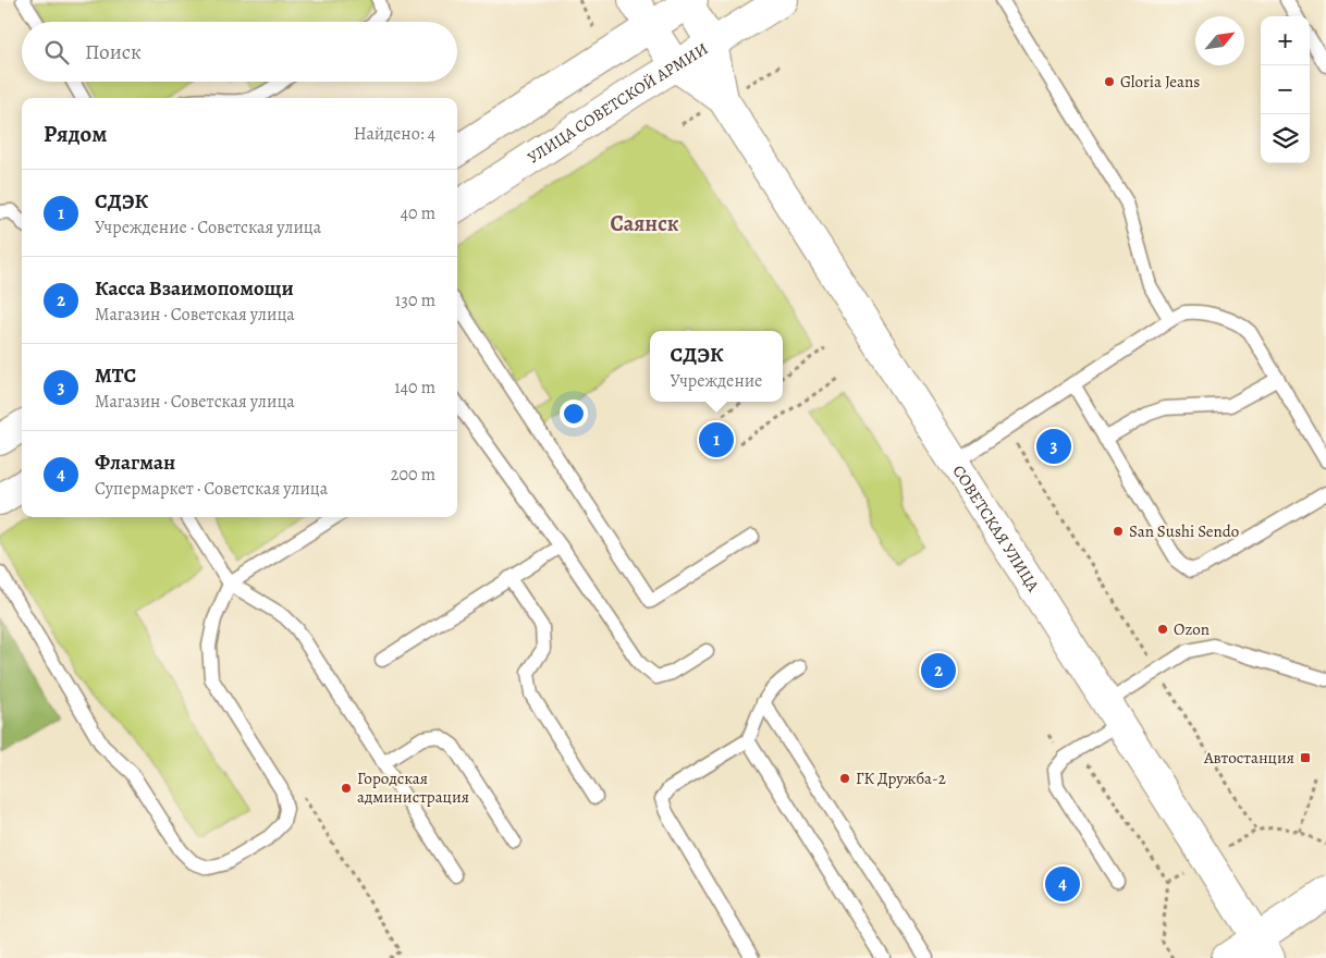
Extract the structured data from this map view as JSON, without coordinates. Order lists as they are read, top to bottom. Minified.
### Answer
{"streets":{"street":["УЛИЦА СОВЕТСКОЙ АРМИИ","СОВЕТСКАЯ УЛИЦА"]},"crossings":[["УЛИЦА СОВЕТСКОЙ АРМИИ","СОВЕТСКАЯ УЛИЦА"]],"districts":["Саянск"],"places":{"other":["Gloria Jeans","San Sushi Sendo","Ozon","ГК Дружба-2","Городская администрация"],"transit":["Автостанция"]},"north":"top right","page":{"map_buttons":["+","−"],"search":"Поиск","heading":["Рядом","Найдено: 4"],"list":[{"mark":"1","name":"СДЭК","note":"Учреждение · Советская улица","value":"40 m"},{"mark":"2","name":"Касса Взаимопомощи","note":"Магазин · Советская улица","value":"130 m"},{"mark":"3","name":"МТС","note":"Магазин · Советская улица","value":"140 m"},{"mark":"4","name":"Флагман","note":"Супермаркет · Советская улица","value":"200 m"}],"popup":["СДЭК","Учреждение"],"pins":["1","3","2","4"]}}
